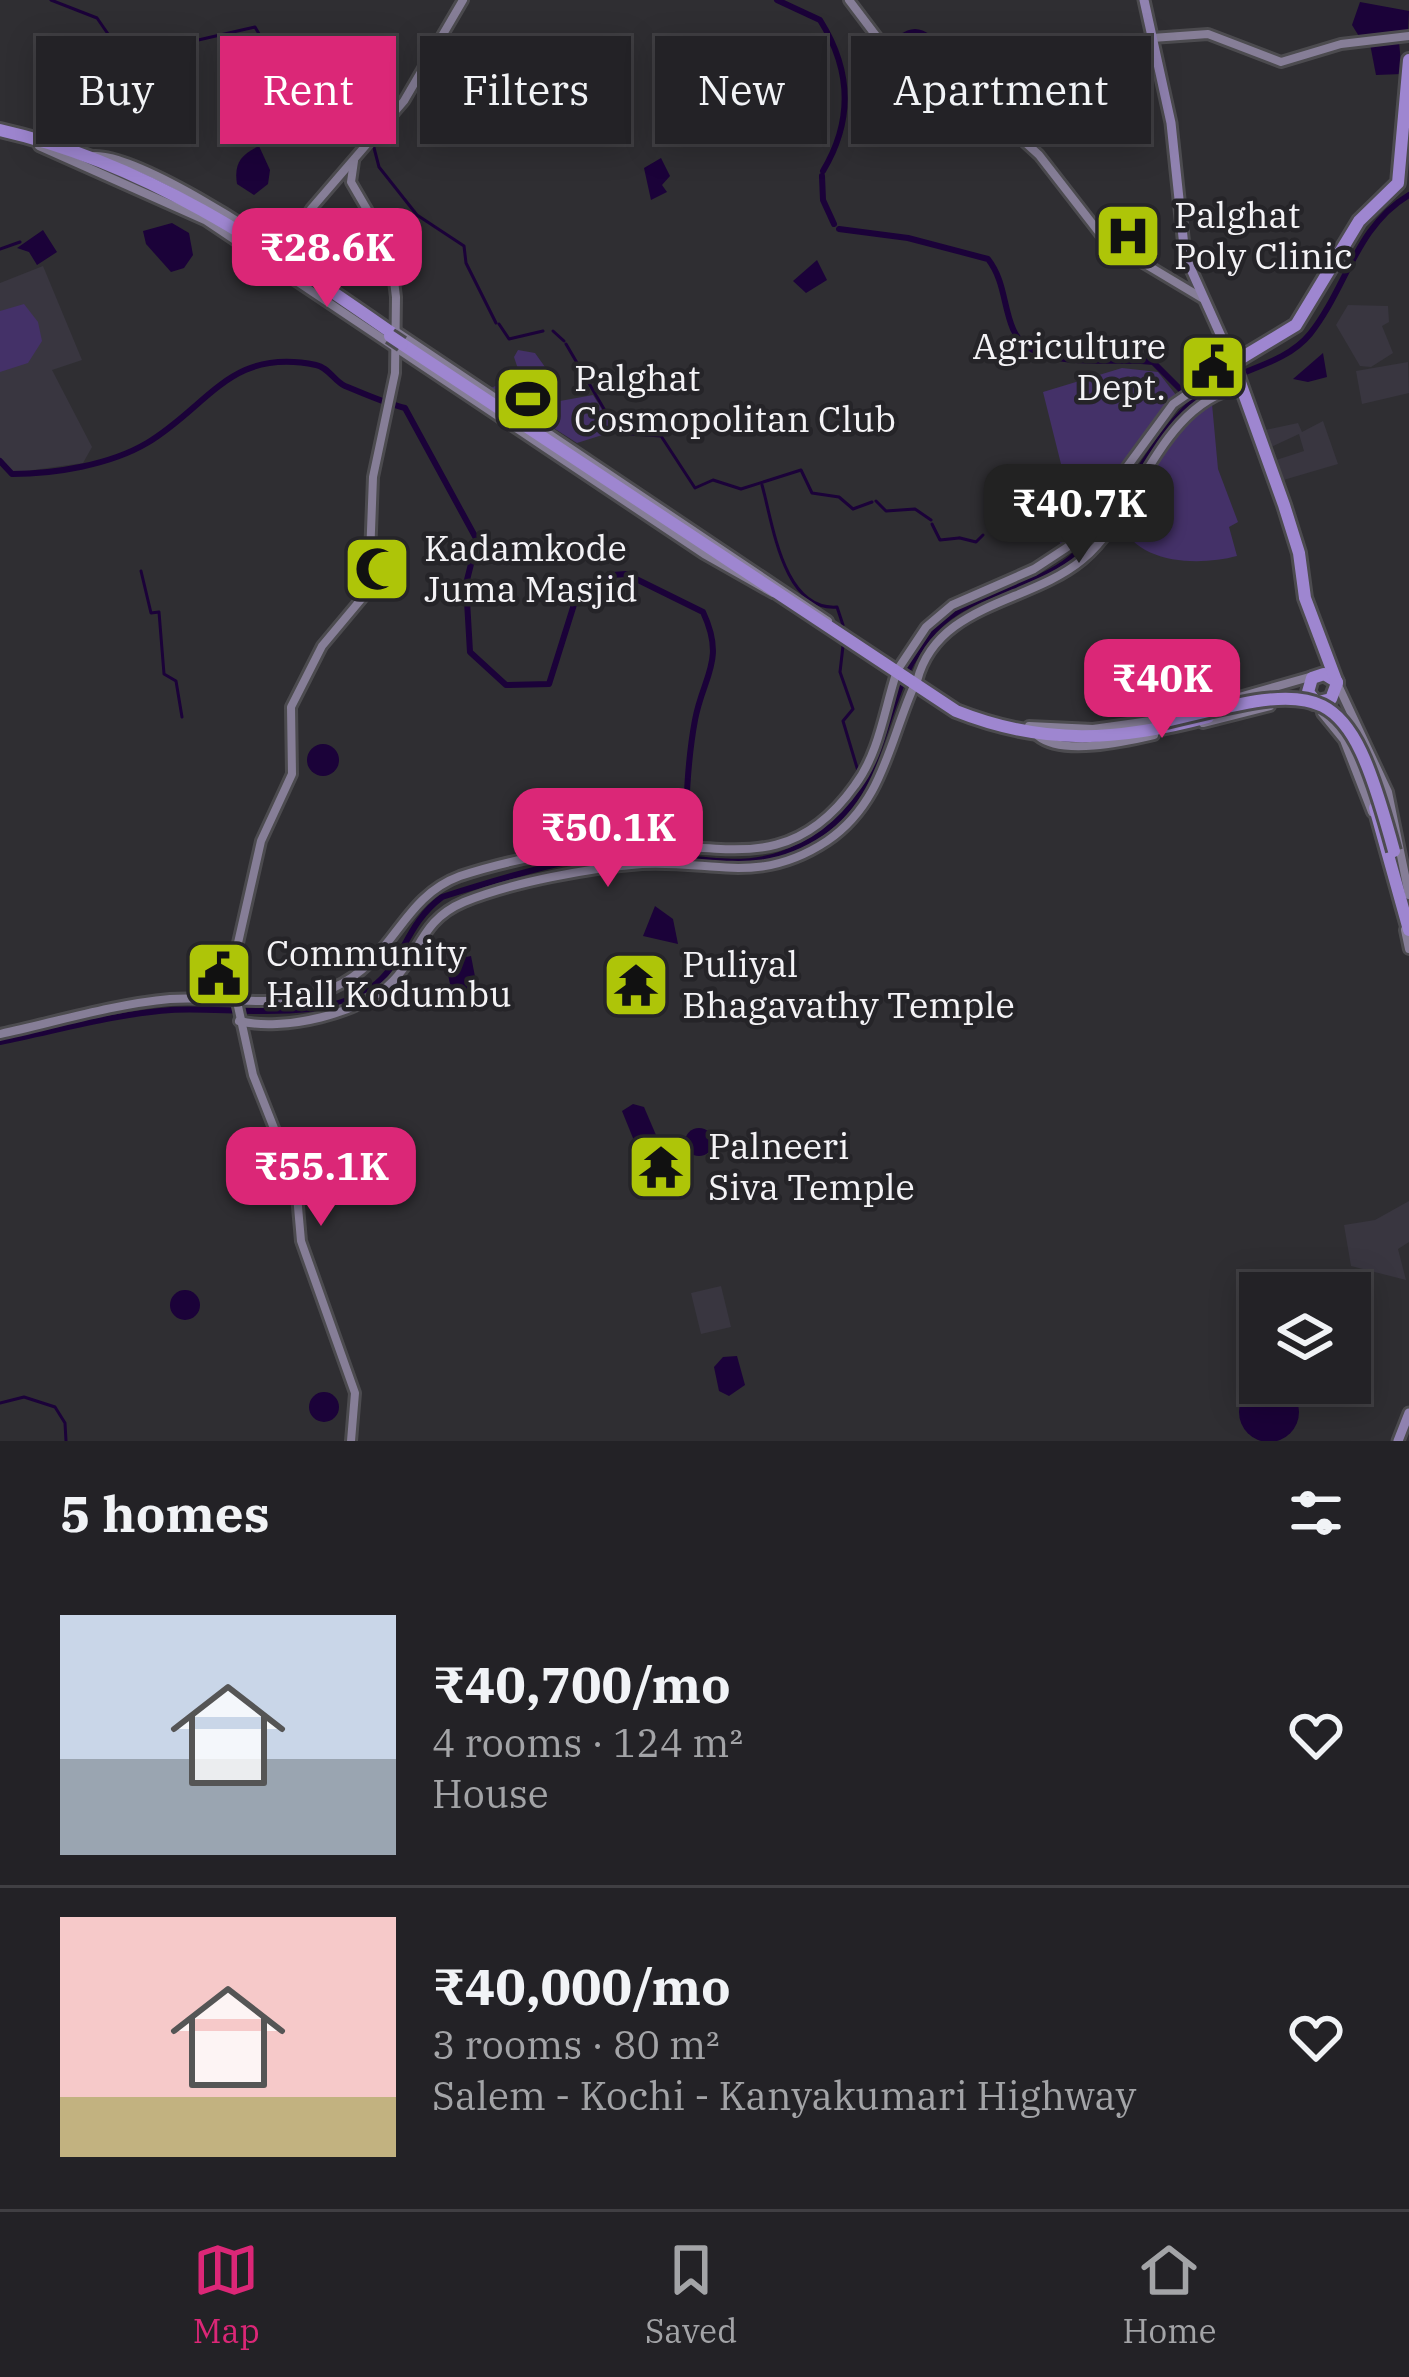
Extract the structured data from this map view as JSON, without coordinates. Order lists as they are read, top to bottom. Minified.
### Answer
{"places":{"hospital":["Palghat Poly Clinic"],"public building":["Agriculture Dept.","Community Hall Kodumbu"],"sports":["Palghat Cosmopolitan Club"],"mosque":["Kadamkode Juma Masjid"],"temple":["Puliyal Bhagavathy Temple","Palneeri Siva Temple"]},"page":{"chip":["Buy","Rent","Filters","New","Apartment"],"price":["₹28.6K","₹40.7K","₹40K","₹50.1K","₹55.1K"],"heading":"5 homes","list":[{"name":"₹40,700/mo","note":"4 rooms · 124 m² · House"},{"name":"₹40,000/mo","note":"3 rooms · 80 m² · Salem - Kochi - Kanyakumari Highway"}],"tabs":["Map","Saved","Home"]}}
